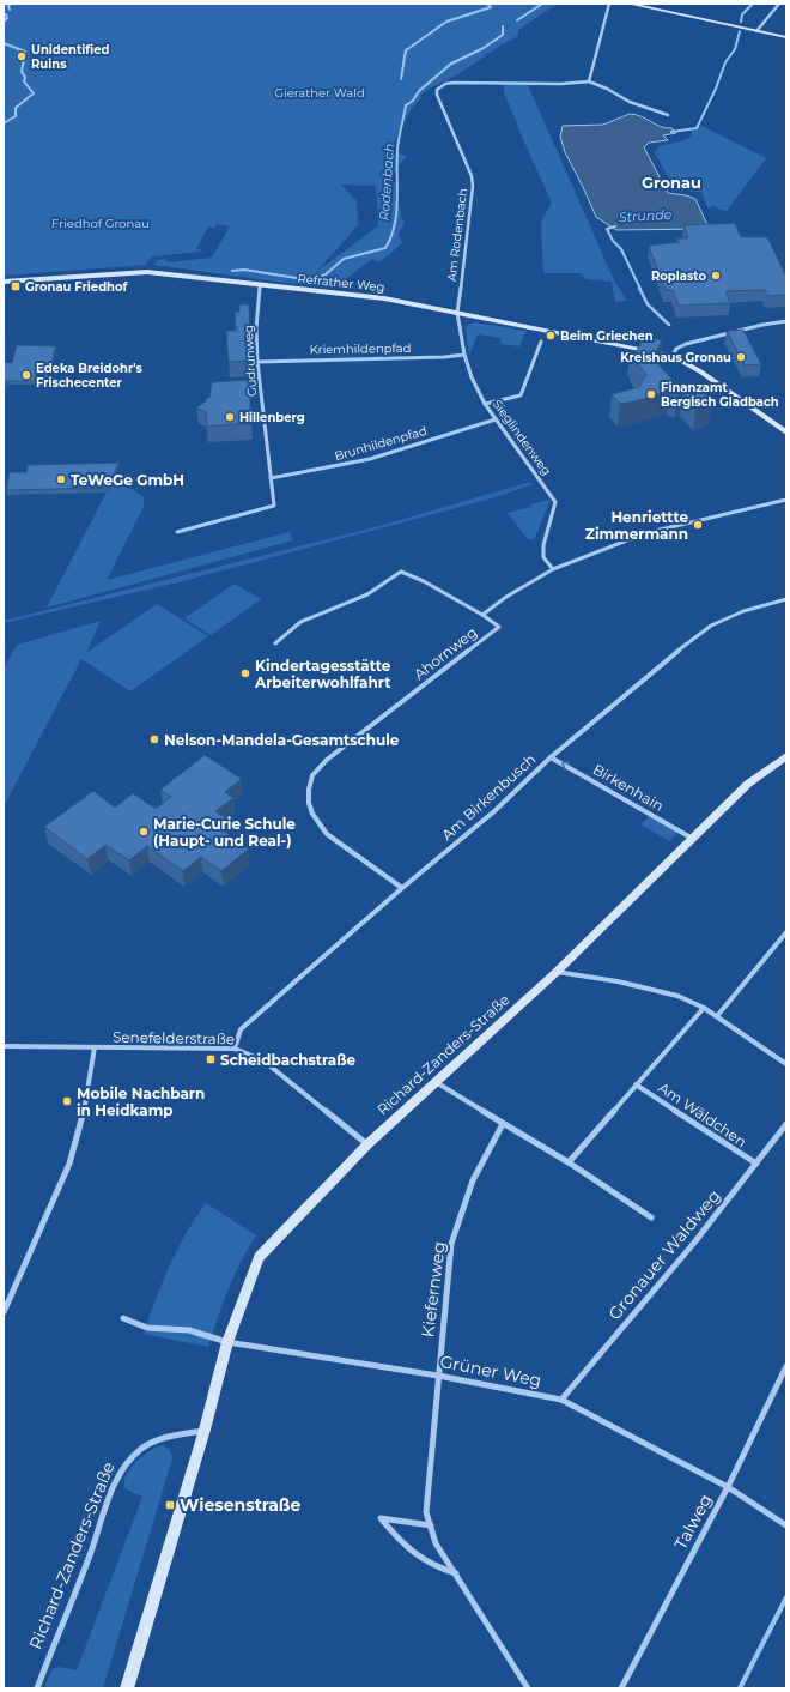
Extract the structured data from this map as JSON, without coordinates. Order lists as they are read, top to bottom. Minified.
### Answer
{"streets":{"street":["Am Rodenbach","Refrather Weg","Kriemhildenpfad","Gudrunweg","Sieglindenweg","Brunhildenpfad","Ahornweg","Birkenhain","Am Birkenbusch","Senefelderstraße","Richard-Zanders-Straße","Am Wäldchen","Gronauer Waldweg","Kiefernweg","Grüner Weg","Talweg"]},"crossings":[["Am Rodenbach","Refrather Weg"],["Am Rodenbach","Sieglindenweg"],["Refrather Weg","Gudrunweg"],["Refrather Weg","Sieglindenweg"],["Kriemhildenpfad","Gudrunweg"],["Kriemhildenpfad","Sieglindenweg"],["Gudrunweg","Brunhildenpfad"],["Sieglindenweg","Brunhildenpfad"],["Sieglindenweg","Ahornweg"],["Ahornweg","Am Birkenbusch"],["Birkenhain","Am Birkenbusch"],["Birkenhain","Richard-Zanders-Straße"],["Am Birkenbusch","Senefelderstraße"],["Senefelderstraße","Richard-Zanders-Straße"],["Richard-Zanders-Straße","Grüner Weg"],["Am Wäldchen","Gronauer Waldweg"],["Gronauer Waldweg","Grüner Weg"],["Kiefernweg","Grüner Weg"],["Grüner Weg","Talweg"]],"one_way":["Birkenhain"],"districts":["Gronau"],"water":["Rodenbach","Strunde"],"parks":["Gierather Wald","Friedhof Gronau"],"places":{"other":["Unidentified Ruins","Roplasto","Beim Griechen","Kreishaus Gronau","Edeka Breidohr's Frischecenter","Finanzamt Bergisch Gladbach","Hillenberg","TeWeGe GmbH","Henriettte Zimmermann","Kindertagesstätte Arbeiterwohlfahrt","Nelson-Mandela-Gesamtschule","Marie-Curie Schule (Haupt- und Real-)","Mobile Nachbarn in Heidkamp"],"transit":["Gronau Friedhof","Scheidbachstraße","Wiesenstraße"]}}
